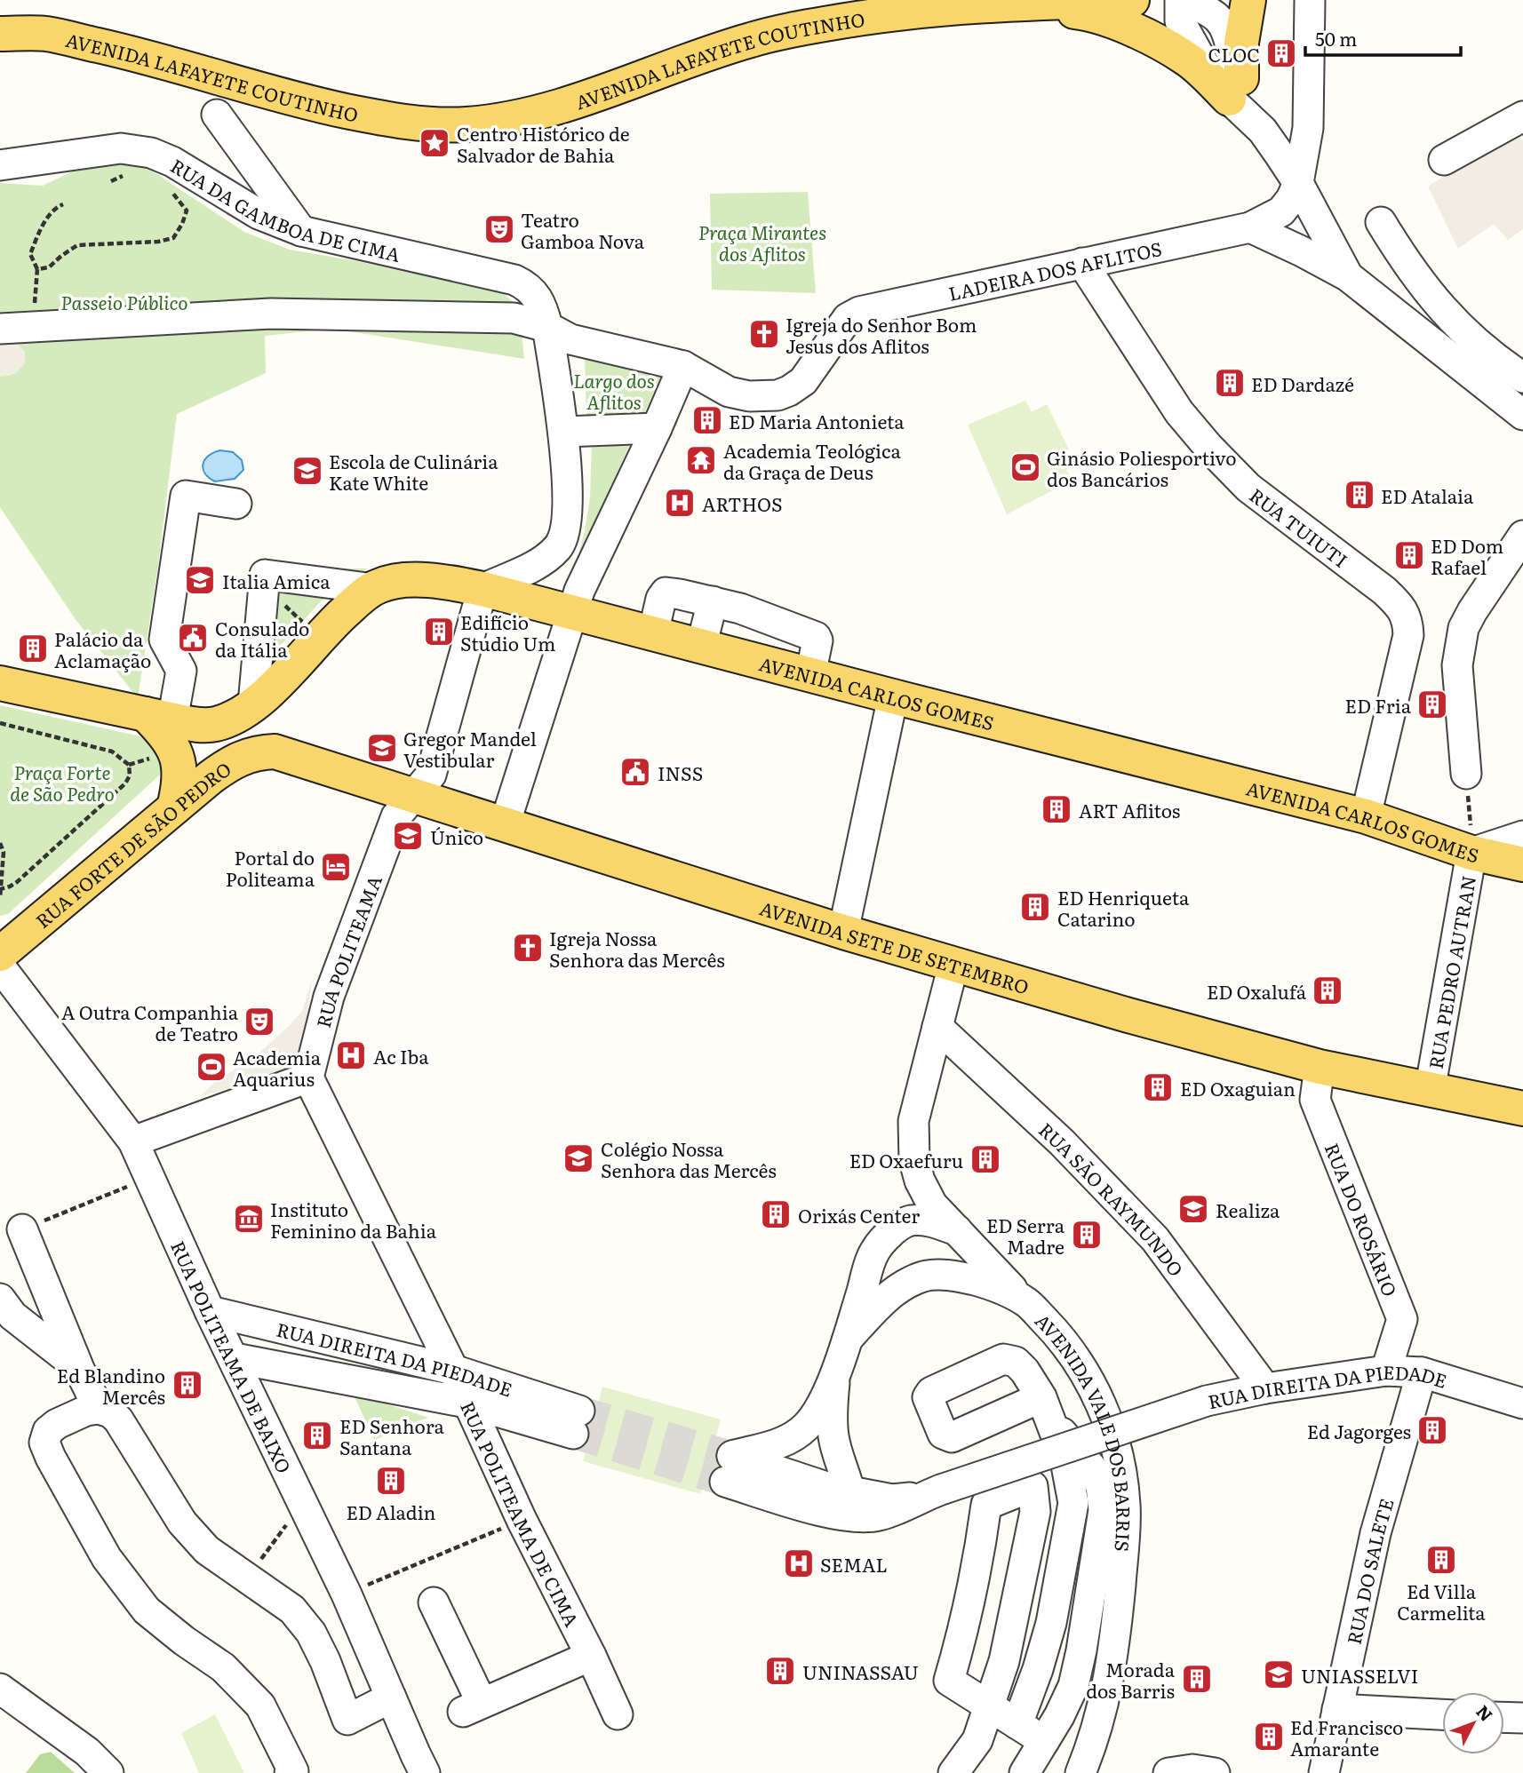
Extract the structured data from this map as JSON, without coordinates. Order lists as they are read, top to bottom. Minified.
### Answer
{"streets":{"main road":["AVENIDA LAFAYETE COUTINHO","AVENIDA CARLOS GOMES","RUA FORTE DE SÃO PEDRO","AVENIDA SETE DE SETEMBRO"],"street":["RUA DA GAMBOA DE CIMA","LADEIRA DOS AFLITOS","RUA TUIUTI","RUA POLITEAMA","RUA PEDRO AUTRAN","RUA SÃO RAYMUNDO","RUA DO ROSÁRIO","RUA POLITEAMA DE BAIXO","RUA DIREITA DA PIEDADE","AVENIDA VALE DOS BARRIS","RUA POLITEAMA DE CIMA","RUA DO SALETE"]},"crossings":[["LADEIRA DOS AFLITOS","RUA TUIUTI"],["RUA TUIUTI","AVENIDA CARLOS GOMES"],["AVENIDA CARLOS GOMES","RUA POLITEAMA"],["AVENIDA CARLOS GOMES","RUA PEDRO AUTRAN"],["RUA FORTE DE SÃO PEDRO","AVENIDA SETE DE SETEMBRO"],["AVENIDA SETE DE SETEMBRO","RUA POLITEAMA"],["AVENIDA SETE DE SETEMBRO","RUA PEDRO AUTRAN"],["AVENIDA SETE DE SETEMBRO","RUA DO ROSÁRIO"],["RUA POLITEAMA","RUA POLITEAMA DE CIMA"],["RUA SÃO RAYMUNDO","RUA DIREITA DA PIEDADE"],["RUA DO ROSÁRIO","RUA DIREITA DA PIEDADE"],["RUA POLITEAMA DE BAIXO","RUA DIREITA DA PIEDADE"],["RUA DIREITA DA PIEDADE","RUA POLITEAMA DE CIMA"],["RUA DIREITA DA PIEDADE","RUA DO SALETE"]],"parks":["Praça Mirantes dos Aflitos","Passeio Público","Largo dos Aflitos","Praça Forte de São Pedro"],"places":{"building":["CLOC","ED Dardazé","ED Maria Antonieta","ED Atalaia","ED Dom Rafael","Edifício Studio Um","Palácio da Aclamação","ED Fria","ART Aflitos","ED Henriqueta Catarino","ED Oxalufá","ED Oxaguian","ED Oxaefuru","Orixás Center","ED Serra Madre","Ed Blandino Mercês","Ed Jagorges","ED Senhora Santana","ED Aladin","Ed Villa Carmelita","UNINASSAU","Morada dos Barris","Ed Francisco Amarante"],"place":["Centro Histórico de Salvador de Bahia"],"theatre":["Teatro Gamboa Nova","A Outra Companhia de Teatro"],"church":["Igreja do Senhor Bom Jesus dos Aflitos","Igreja Nossa Senhora das Mercês"],"temple":["Academia Teológica da Graça de Deus"],"sports":["Ginásio Poliesportivo dos Bancários","Academia Aquarius"],"school or university":["Escola de Culinária Kate White","Italia Amica","Gregor Mandel Vestibular","Único","Colégio Nossa Senhora das Mercês","Realiza","UNIASSELVI"],"hospital":["ARTHOS","Ac Iba","SEMAL"],"public building":["Consulado da Itália","INSS"],"hotel":["Portal do Politeama"],"museum":["Instituto Feminino da Bahia"]},"scale_bar":"50 m","north":"top right"}
